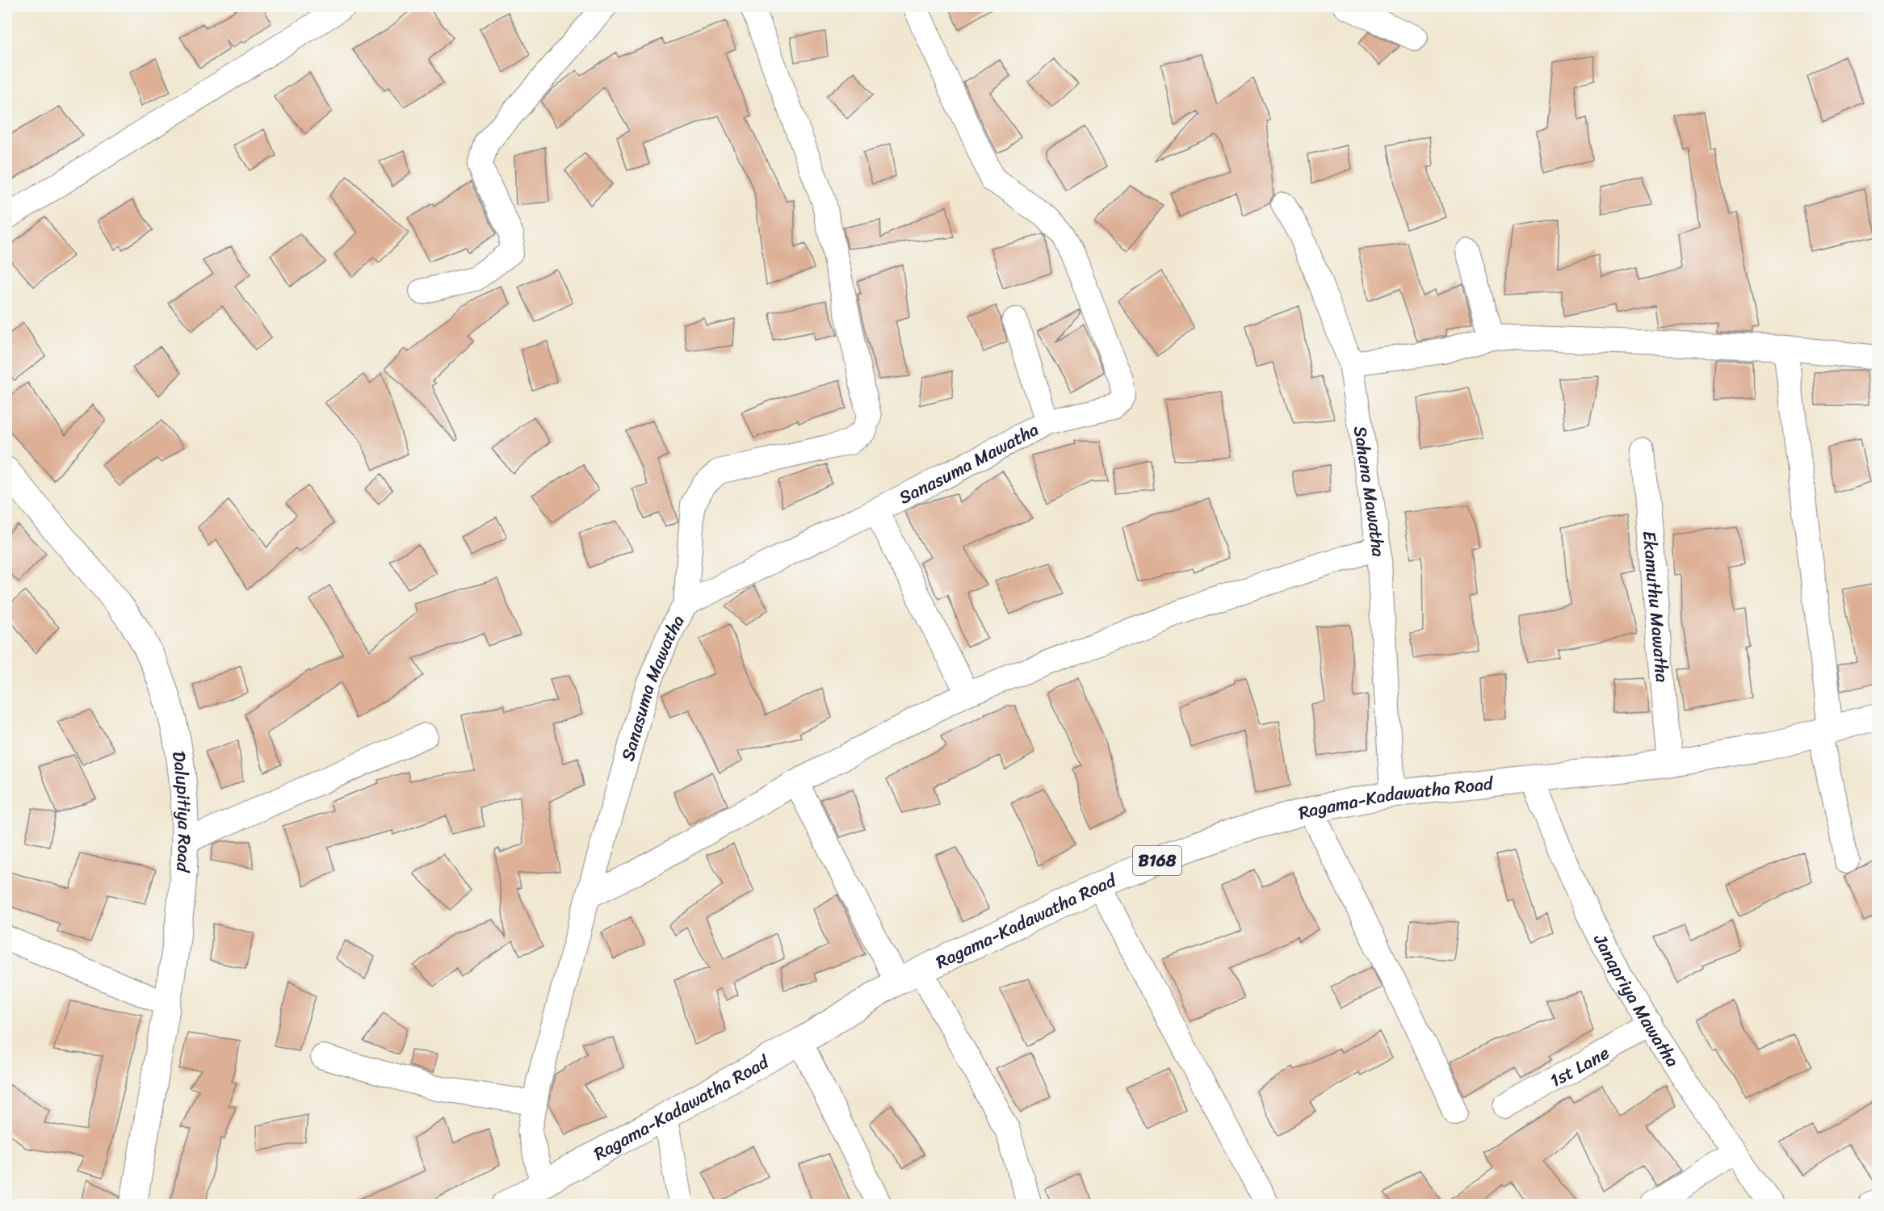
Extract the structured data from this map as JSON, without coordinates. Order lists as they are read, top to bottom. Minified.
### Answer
{"streets":{"main road":["Ragama-Kadawatha Road","Dalupitiya Road","B168"],"street":["Sanasuma Mawatha","Sahana Mawatha","Ekamuthu Mawatha","Janapriya Mawatha","1st Lane"]},"crossings":[["Sanasuma Mawatha","Ragama-Kadawatha Road"],["Sahana Mawatha","Ragama-Kadawatha Road"],["Ekamuthu Mawatha","Ragama-Kadawatha Road"],["Ragama-Kadawatha Road","Janapriya Mawatha"],["Janapriya Mawatha","1st Lane"]]}
